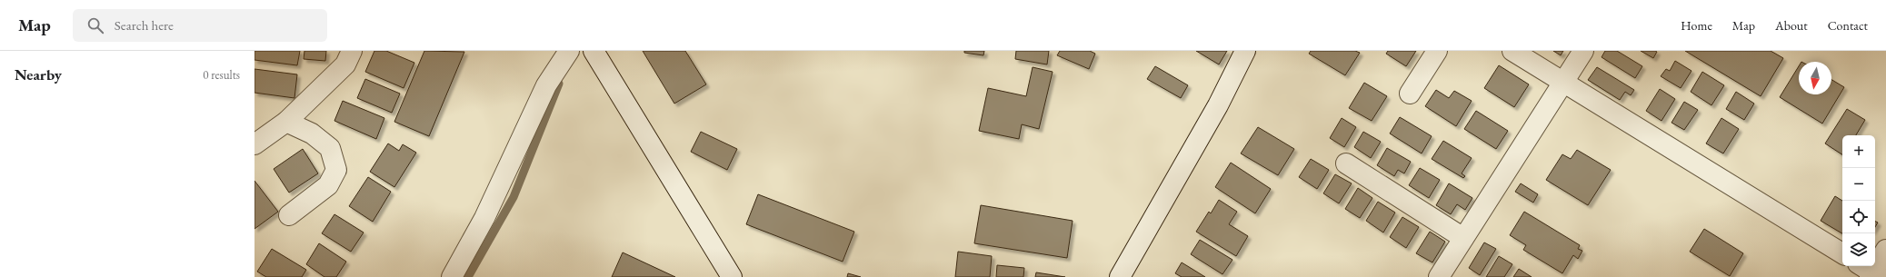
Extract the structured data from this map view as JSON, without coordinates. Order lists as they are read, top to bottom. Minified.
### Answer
{"north":"bottom","page":{"header":"Map","search":"Search here","nav":["Home","Map","About","Contact"],"heading":["Nearby","0 results"],"map_buttons":["+","−"]}}
